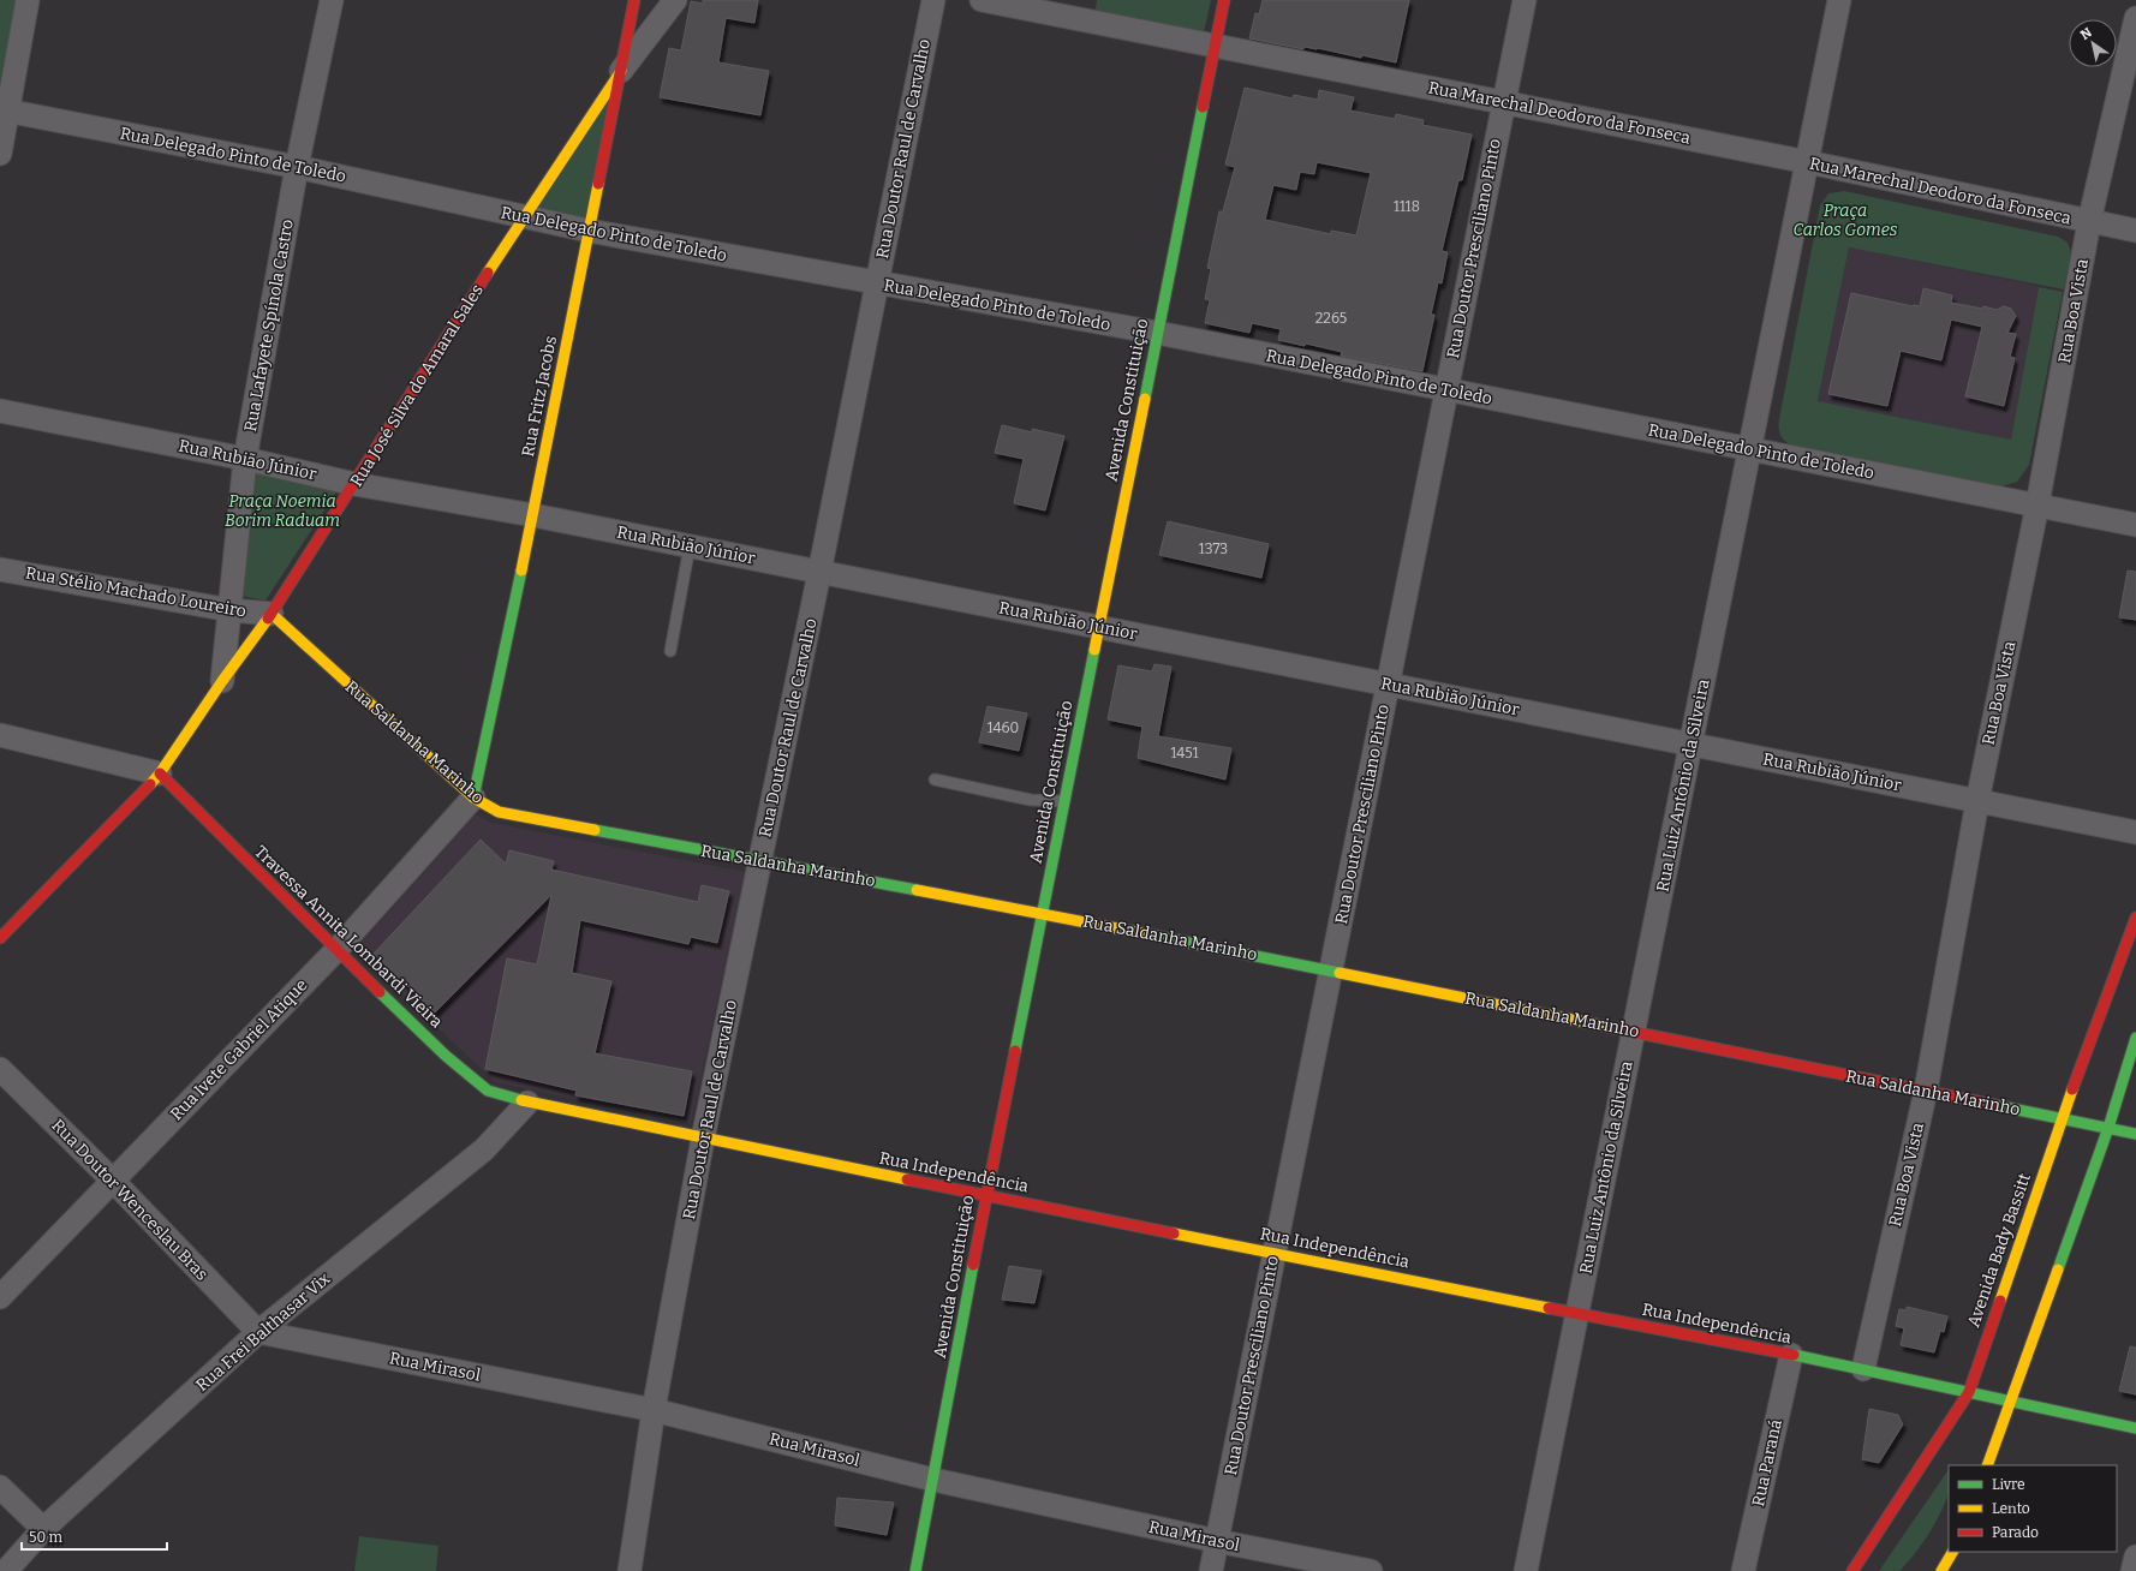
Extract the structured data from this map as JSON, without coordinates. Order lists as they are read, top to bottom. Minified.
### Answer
{"streets":{"street":["Rua Marechal Deodoro da Fonseca","Rua Doutor Raul de Carvalho","Rua Delegado Pinto de Toledo","Rua Doutor Presciliano Pinto","Rua Boa Vista","Rua Lafayete Spínola Castro","Rua José Silva do Amaral Sales","Rua Fritz Jacobs","Avenida Constituição","Rua Rubião Júnior","Rua Stélio Machado Loureiro","Rua Saldanha Marinho","Rua Luiz Antônio da Silveira","Travessa Annita Lombardi Vieira","Rua Ivete Gabriel Atique","Rua Independência","Rua Doutor Wenceslau Bras","Avenida Bady Bassitt","Rua Frei Balthasar Vix","Rua Mirasol","Rua Paraná"]},"crossings":[["Rua Marechal Deodoro da Fonseca","Rua Doutor Presciliano Pinto"],["Rua Marechal Deodoro da Fonseca","Rua Boa Vista"],["Rua Marechal Deodoro da Fonseca","Avenida Constituição"],["Rua Marechal Deodoro da Fonseca","Rua Luiz Antônio da Silveira"],["Rua Doutor Raul de Carvalho","Rua Delegado Pinto de Toledo"],["Rua Doutor Raul de Carvalho","Rua Rubião Júnior"],["Rua Doutor Raul de Carvalho","Rua Saldanha Marinho"],["Rua Doutor Raul de Carvalho","Rua Independência"],["Rua Doutor Raul de Carvalho","Rua Mirasol"],["Rua Delegado Pinto de Toledo","Rua Doutor Presciliano Pinto"],["Rua Delegado Pinto de Toledo","Rua Boa Vista"],["Rua Delegado Pinto de Toledo","Rua Lafayete Spínola Castro"],["Rua Delegado Pinto de Toledo","Rua José Silva do Amaral Sales"],["Rua Delegado Pinto de Toledo","Rua Fritz Jacobs"],["Rua Delegado Pinto de Toledo","Avenida Constituição"],["Rua Delegado Pinto de Toledo","Rua Luiz Antônio da Silveira"],["Rua Doutor Presciliano Pinto","Rua Rubião Júnior"],["Rua Doutor Presciliano Pinto","Rua Saldanha Marinho"],["Rua Doutor Presciliano Pinto","Rua Independência"],["Rua Doutor Presciliano Pinto","Rua Mirasol"],["Rua Boa Vista","Rua Rubião Júnior"],["Rua Boa Vista","Rua Saldanha Marinho"],["Rua Boa Vista","Rua Independência"],["Rua Lafayete Spínola Castro","Rua José Silva do Amaral Sales"],["Rua Lafayete Spínola Castro","Rua Rubião Júnior"],["Rua Lafayete Spínola Castro","Rua Stélio Machado Loureiro"],["Rua José Silva do Amaral Sales","Rua Fritz Jacobs"],["Rua José Silva do Amaral Sales","Rua Rubião Júnior"],["Rua José Silva do Amaral Sales","Rua Stélio Machado Loureiro"],["Rua José Silva do Amaral Sales","Rua Saldanha Marinho"],["Rua José Silva do Amaral Sales","Travessa Annita Lombardi Vieira"],["Rua Fritz Jacobs","Rua Rubião Júnior"],["Rua Fritz Jacobs","Rua Saldanha Marinho"],["Rua Fritz Jacobs","Rua Ivete Gabriel Atique"],["Avenida Constituição","Rua Rubião Júnior"],["Avenida Constituição","Rua Saldanha Marinho"],["Avenida Constituição","Rua Independência"],["Avenida Constituição","Rua Mirasol"],["Rua Rubião Júnior","Rua Luiz Antônio da Silveira"],["Rua Stélio Machado Loureiro","Rua Saldanha Marinho"],["Rua Saldanha Marinho","Rua Luiz Antônio da Silveira"],["Rua Saldanha Marinho","Rua Ivete Gabriel Atique"],["Rua Saldanha Marinho","Avenida Bady Bassitt"],["Rua Luiz Antônio da Silveira","Rua Independência"],["Travessa Annita Lombardi Vieira","Rua Ivete Gabriel Atique"],["Travessa Annita Lombardi Vieira","Rua Independência"],["Travessa Annita Lombardi Vieira","Rua Frei Balthasar Vix"],["Rua Ivete Gabriel Atique","Rua Doutor Wenceslau Bras"],["Rua Independência","Avenida Bady Bassitt"],["Rua Independência","Rua Frei Balthasar Vix"],["Rua Independência","Rua Paraná"],["Rua Doutor Wenceslau Bras","Rua Frei Balthasar Vix"],["Rua Doutor Wenceslau Bras","Rua Mirasol"],["Rua Frei Balthasar Vix","Rua Mirasol"]],"parks":["Praça Carlos Gomes","Praça Noemia Borim Raduam"],"house_numbers":["1118","2265","1373","1460","1451"],"legend":["Livre","Lento","Parado"],"scale_bar":"50 m","north":"top left"}
